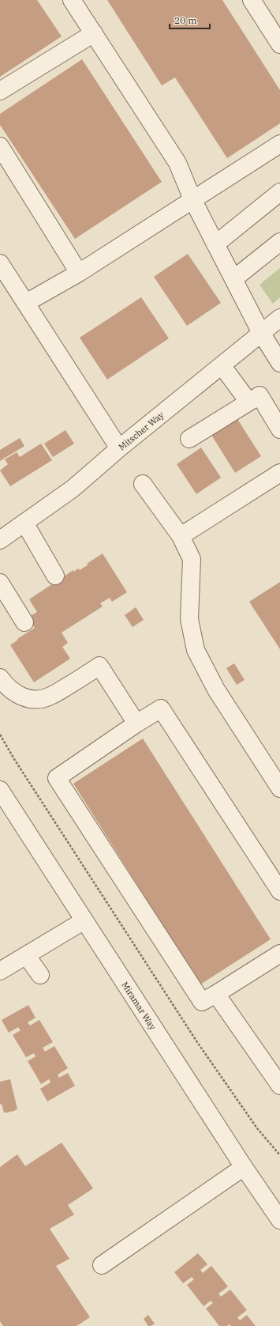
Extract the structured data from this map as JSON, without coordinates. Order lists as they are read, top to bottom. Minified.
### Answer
{"streets":{"street":["Mitscher Way","Miramar Way"]},"scale_bar":"20 m"}
